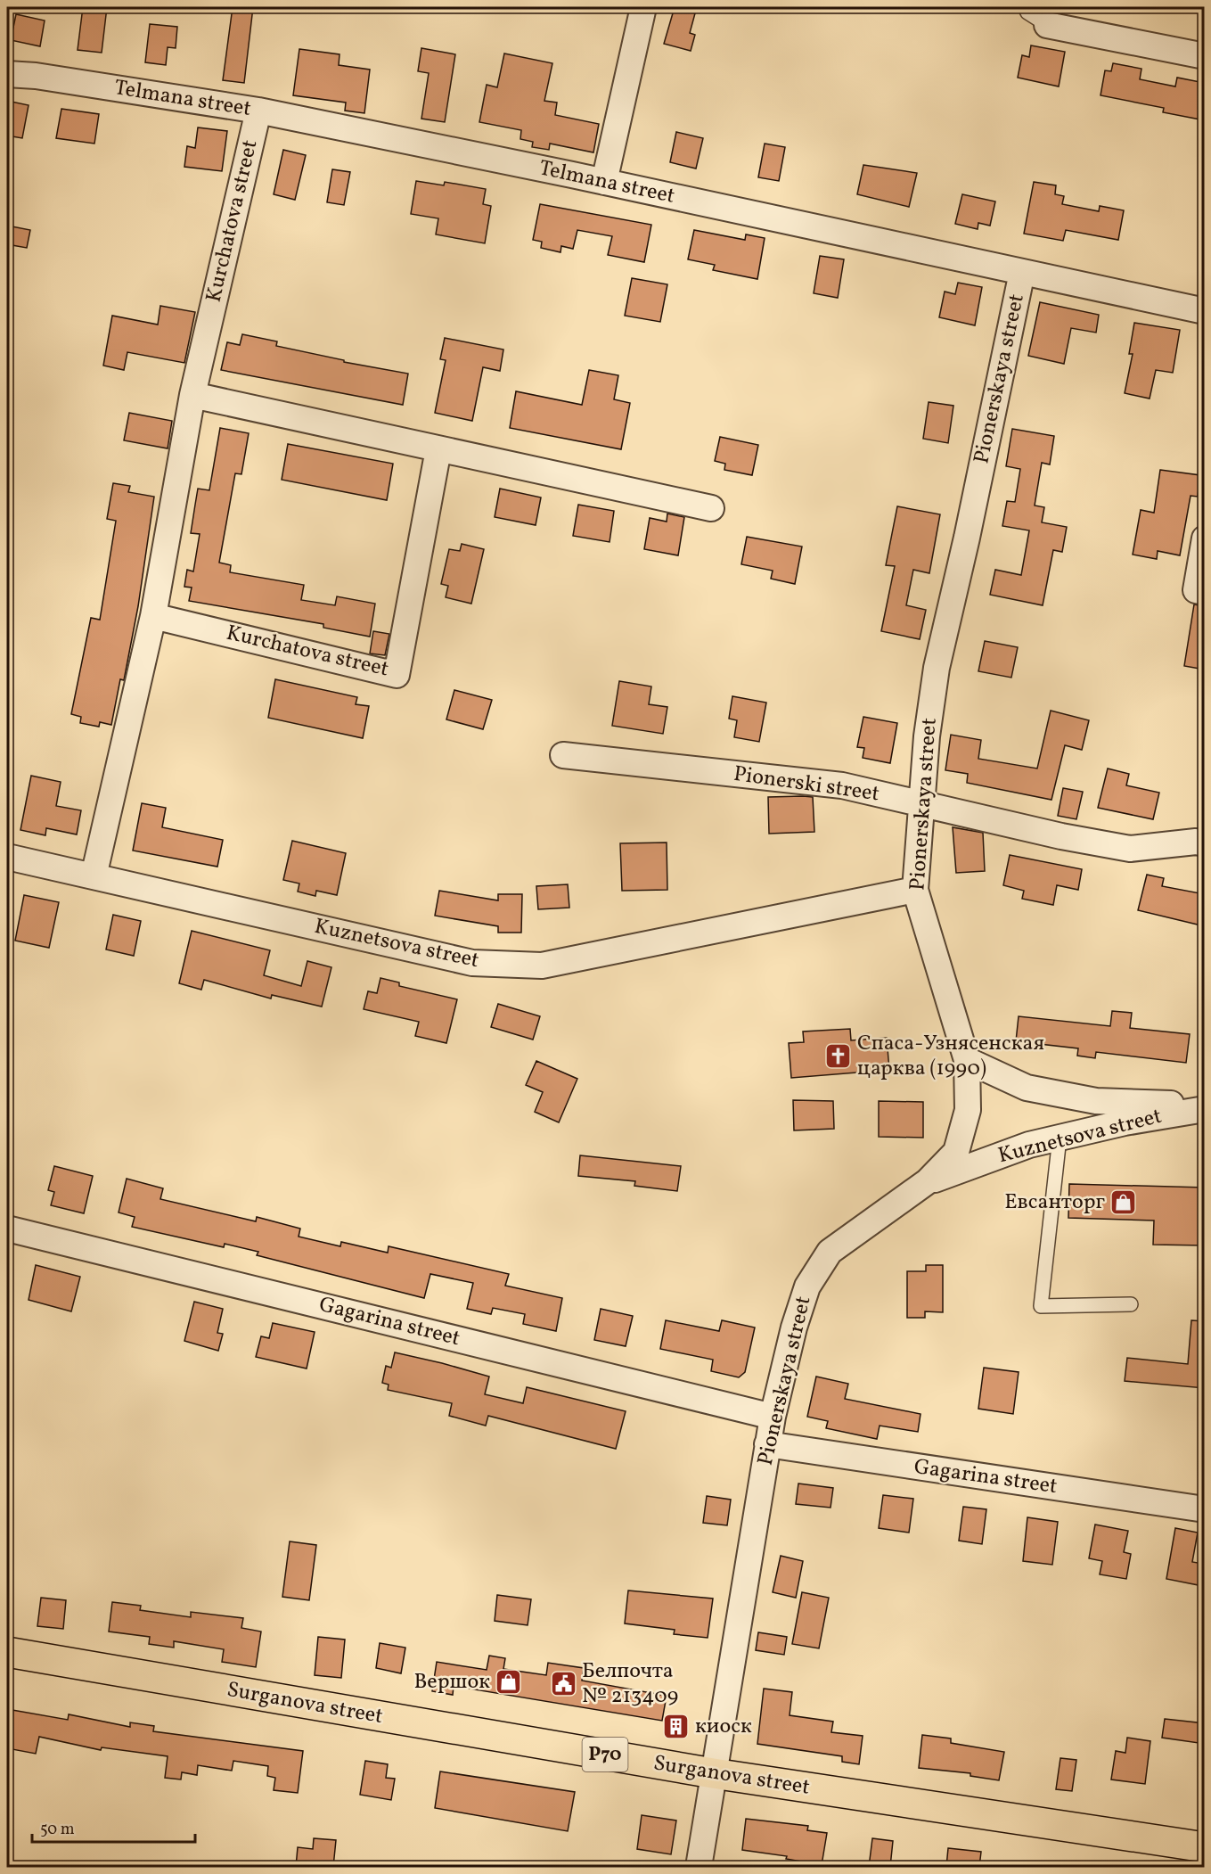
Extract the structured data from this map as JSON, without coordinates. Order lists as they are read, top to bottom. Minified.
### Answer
{"streets":{"main road":["Surganova street","Р70"],"street":["Telmana street","Kurchatova street","Pionerskaya street","Pionerski street","Kuznetsova street","Gagarina street"]},"crossings":[["Telmana street","Kurchatova street"],["Telmana street","Pionerskaya street"],["Kurchatova street","Kuznetsova street"],["Pionerskaya street","Pionerski street"],["Pionerskaya street","Kuznetsova street"],["Pionerskaya street","Gagarina street"],["Pionerskaya street","Surganova street"]],"places":{"church":["Спаса-Узнясенская царква (1990)"],"shop":["Евсанторг","Вершок"],"public building":["Белпочта № 213409"],"building":["киоск"]},"scale_bar":"50 m"}
